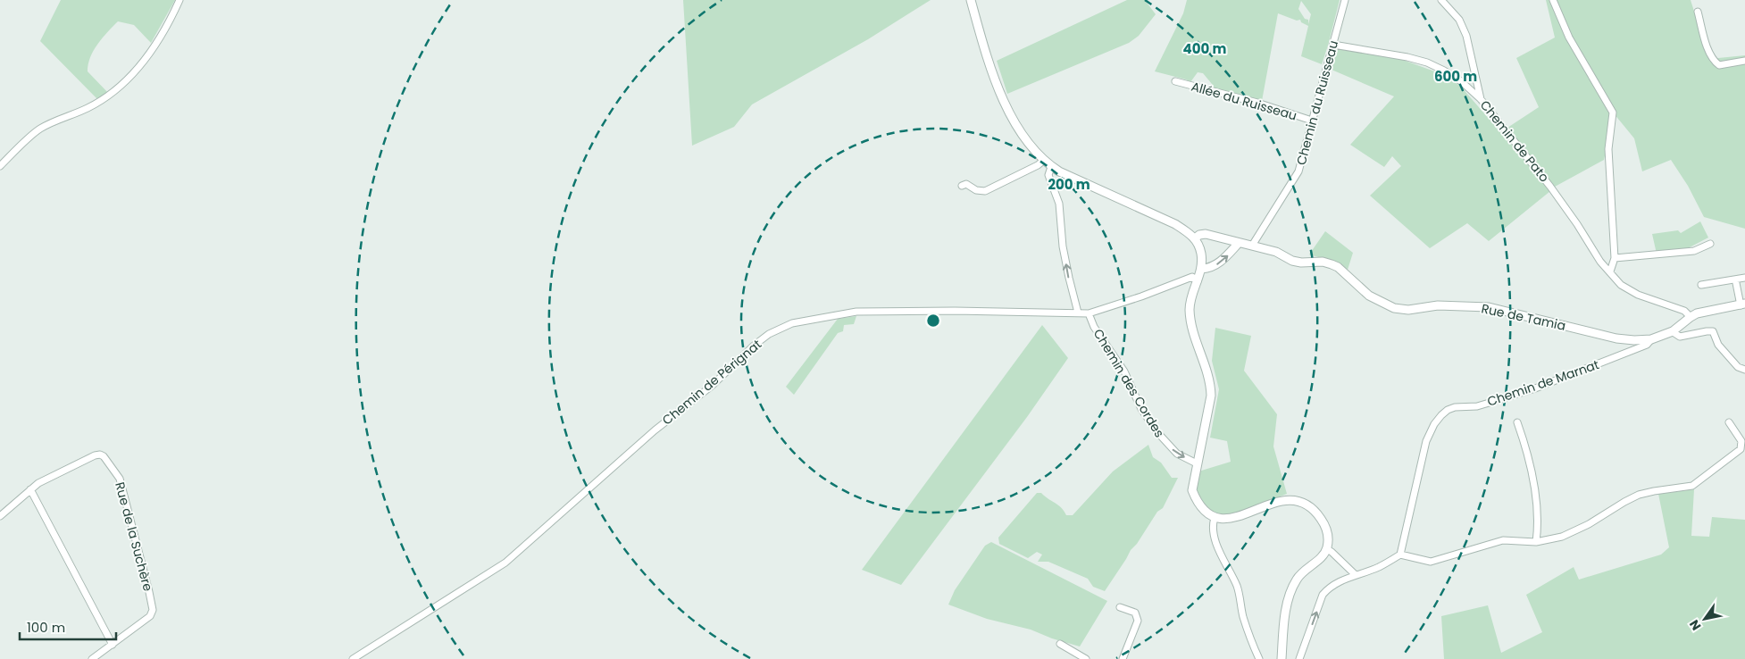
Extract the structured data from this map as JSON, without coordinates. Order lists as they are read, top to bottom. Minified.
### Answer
{"streets":{"street":["Allée du Ruisseau","Chemin du Ruisseau","Chemin de Pato","Rue de Tamia","Chemin de Pérignat","Chemin des Cordes","Chemin de Marnat","Rue de la Suchère"]},"crossings":[["Allée du Ruisseau","Chemin du Ruisseau"],["Chemin du Ruisseau","Chemin de Pato"],["Chemin du Ruisseau","Rue de Tamia"],["Rue de Tamia","Chemin de Marnat"],["Chemin de Pérignat","Chemin des Cordes"]],"one_way":["Chemin des Cordes"],"scale_bar":"100 m","north":"bottom left","rings":["400 m","600 m","200 m"]}
